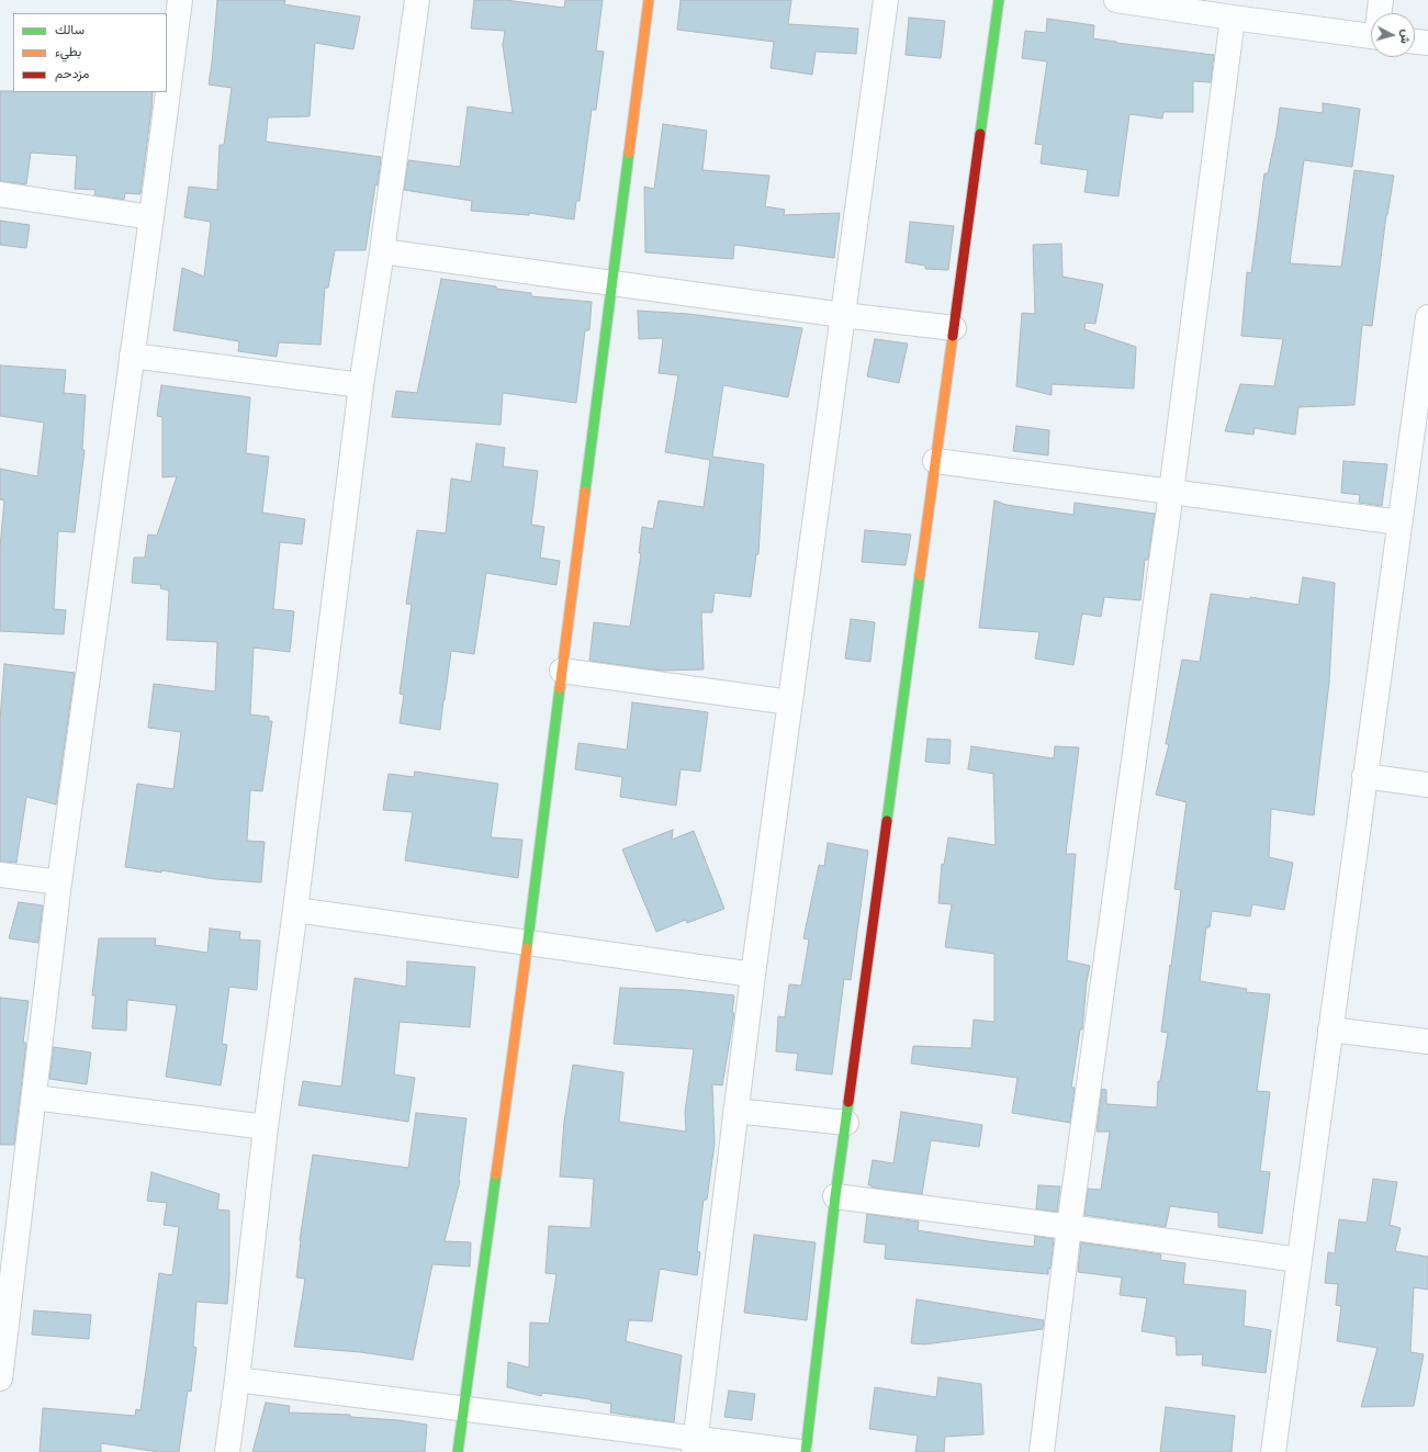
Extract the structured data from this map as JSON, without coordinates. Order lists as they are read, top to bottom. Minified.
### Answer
{"legend":["سالك","بطيء","مزدحم"],"north":"right"}
